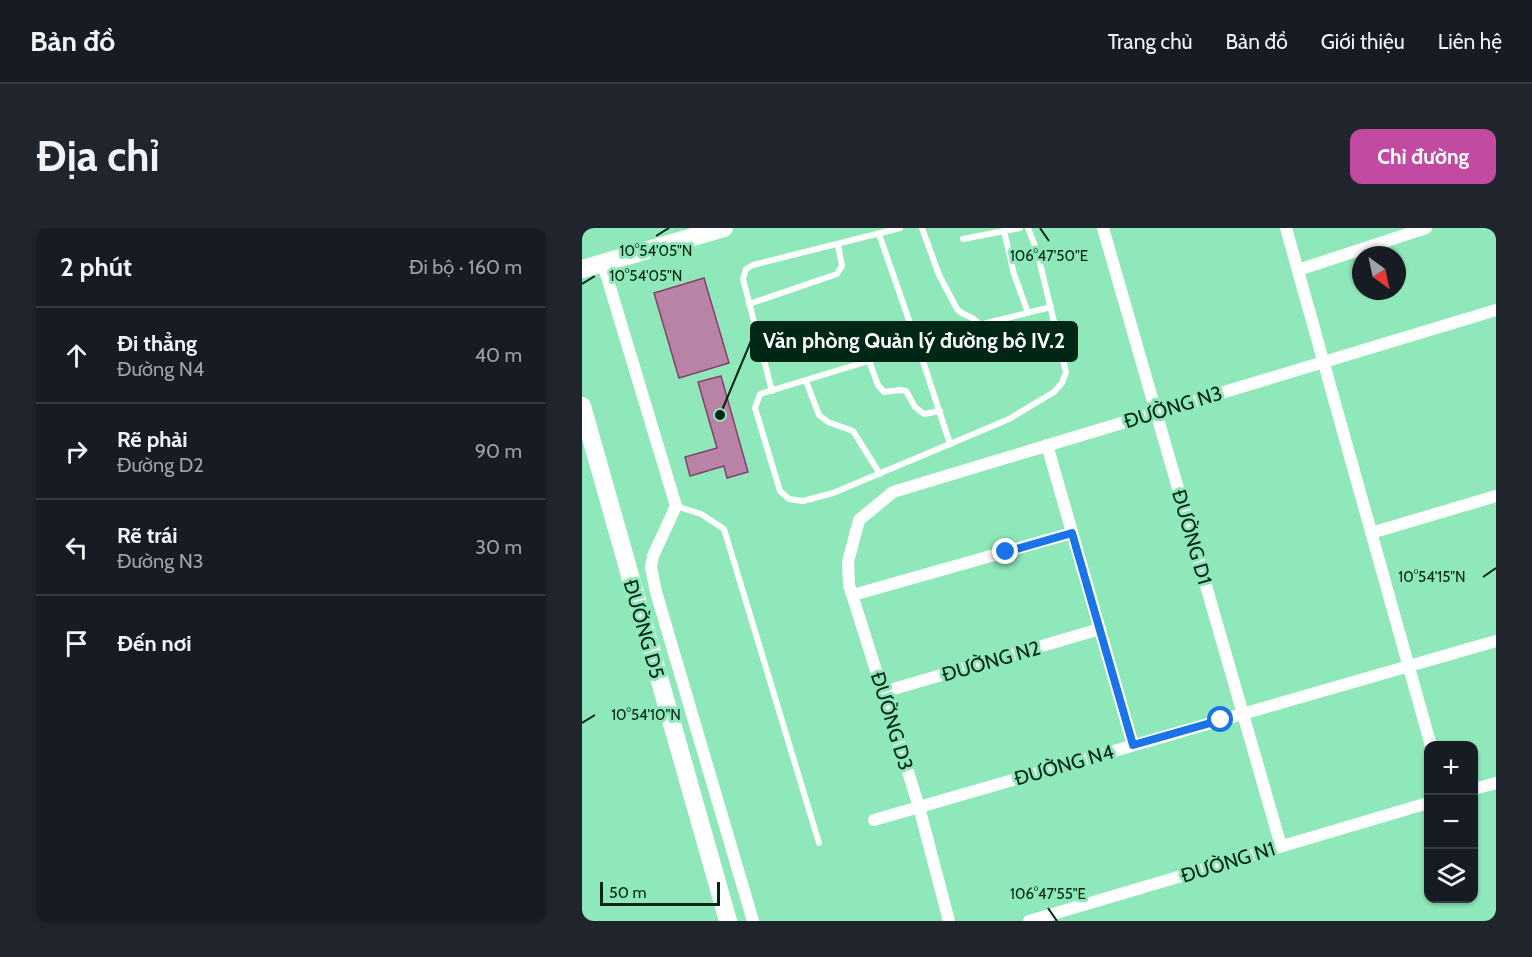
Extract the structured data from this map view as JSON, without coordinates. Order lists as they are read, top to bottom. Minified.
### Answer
{"streets":{"street":["ĐƯỜNG N3","ĐƯỜNG D1","ĐƯỜNG D5","ĐƯỜNG N2","ĐƯỜNG D3","ĐƯỜNG N4","ĐƯỜNG N1"]},"crossings":[["ĐƯỜNG N3","ĐƯỜNG D1"],["ĐƯỜNG N3","ĐƯỜNG D3"],["ĐƯỜNG D1","ĐƯỜNG N4"],["ĐƯỜNG D1","ĐƯỜNG N1"],["ĐƯỜNG N2","ĐƯỜNG D3"],["ĐƯỜNG D3","ĐƯỜNG N4"]],"places":["Văn phòng Quản lý đường bộ IV.2"],"scale_bar":"50 m","north":"bottom right","page":{"header":"Bản đồ","nav":["Trang chủ","Bản đồ","Giới thiệu","Liên hệ"],"buttons":"Chỉ đường","title":"Địa chỉ","heading":["2 phút","Đi bộ · 160 m"],"list":[["Đi thẳng","Đường N4","40 m"],["Rẽ phải","Đường D2","90 m"],["Rẽ trái","Đường N3","30 m"],"Đến nơi"],"map_buttons":["+","−"],"scale":"50 m"},"coordinates":["10°54'05\"N","106°47'50\"E","10°54'15\"N","10°54'10\"N","106°47'55\"E"]}
